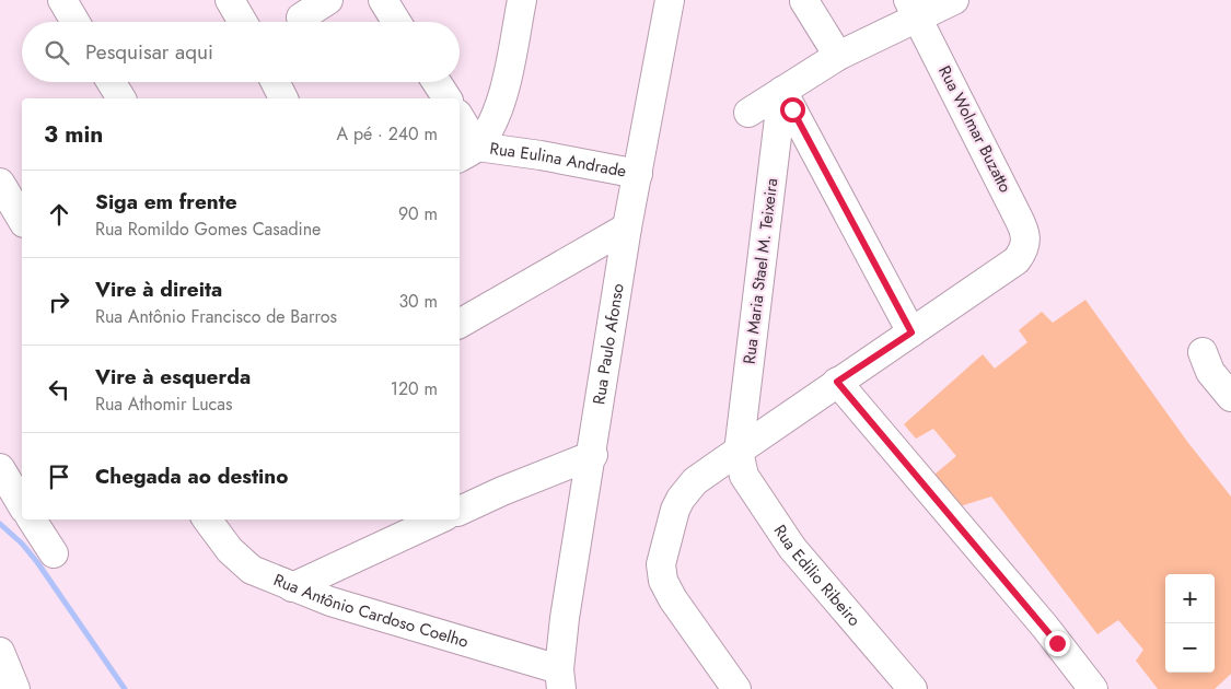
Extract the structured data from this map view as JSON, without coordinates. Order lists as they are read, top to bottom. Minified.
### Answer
{"streets":{"street":["Rua Wolmar Buzatto","Rua Eulina Andrade","Rua Maria Stael M. Teixeira","Rua Paulo Afonso","Rua Edilio Ribeiro","Rua Antônio Cardoso Coelho"]},"crossings":[["Rua Eulina Andrade","Rua Paulo Afonso"],["Rua Maria Stael M. Teixeira","Rua Edilio Ribeiro"],["Rua Paulo Afonso","Rua Antônio Cardoso Coelho"]],"page":{"search":"Pesquisar aqui","heading":["3 min","A pé · 240 m"],"list":[["Siga em frente","Rua Romildo Gomes Casadine","90 m"],["Vire à direita","Rua Antônio Francisco de Barros","30 m"],["Vire à esquerda","Rua Athomir Lucas","120 m"],"Chegada ao destino"],"map_buttons":["+","−"]}}
